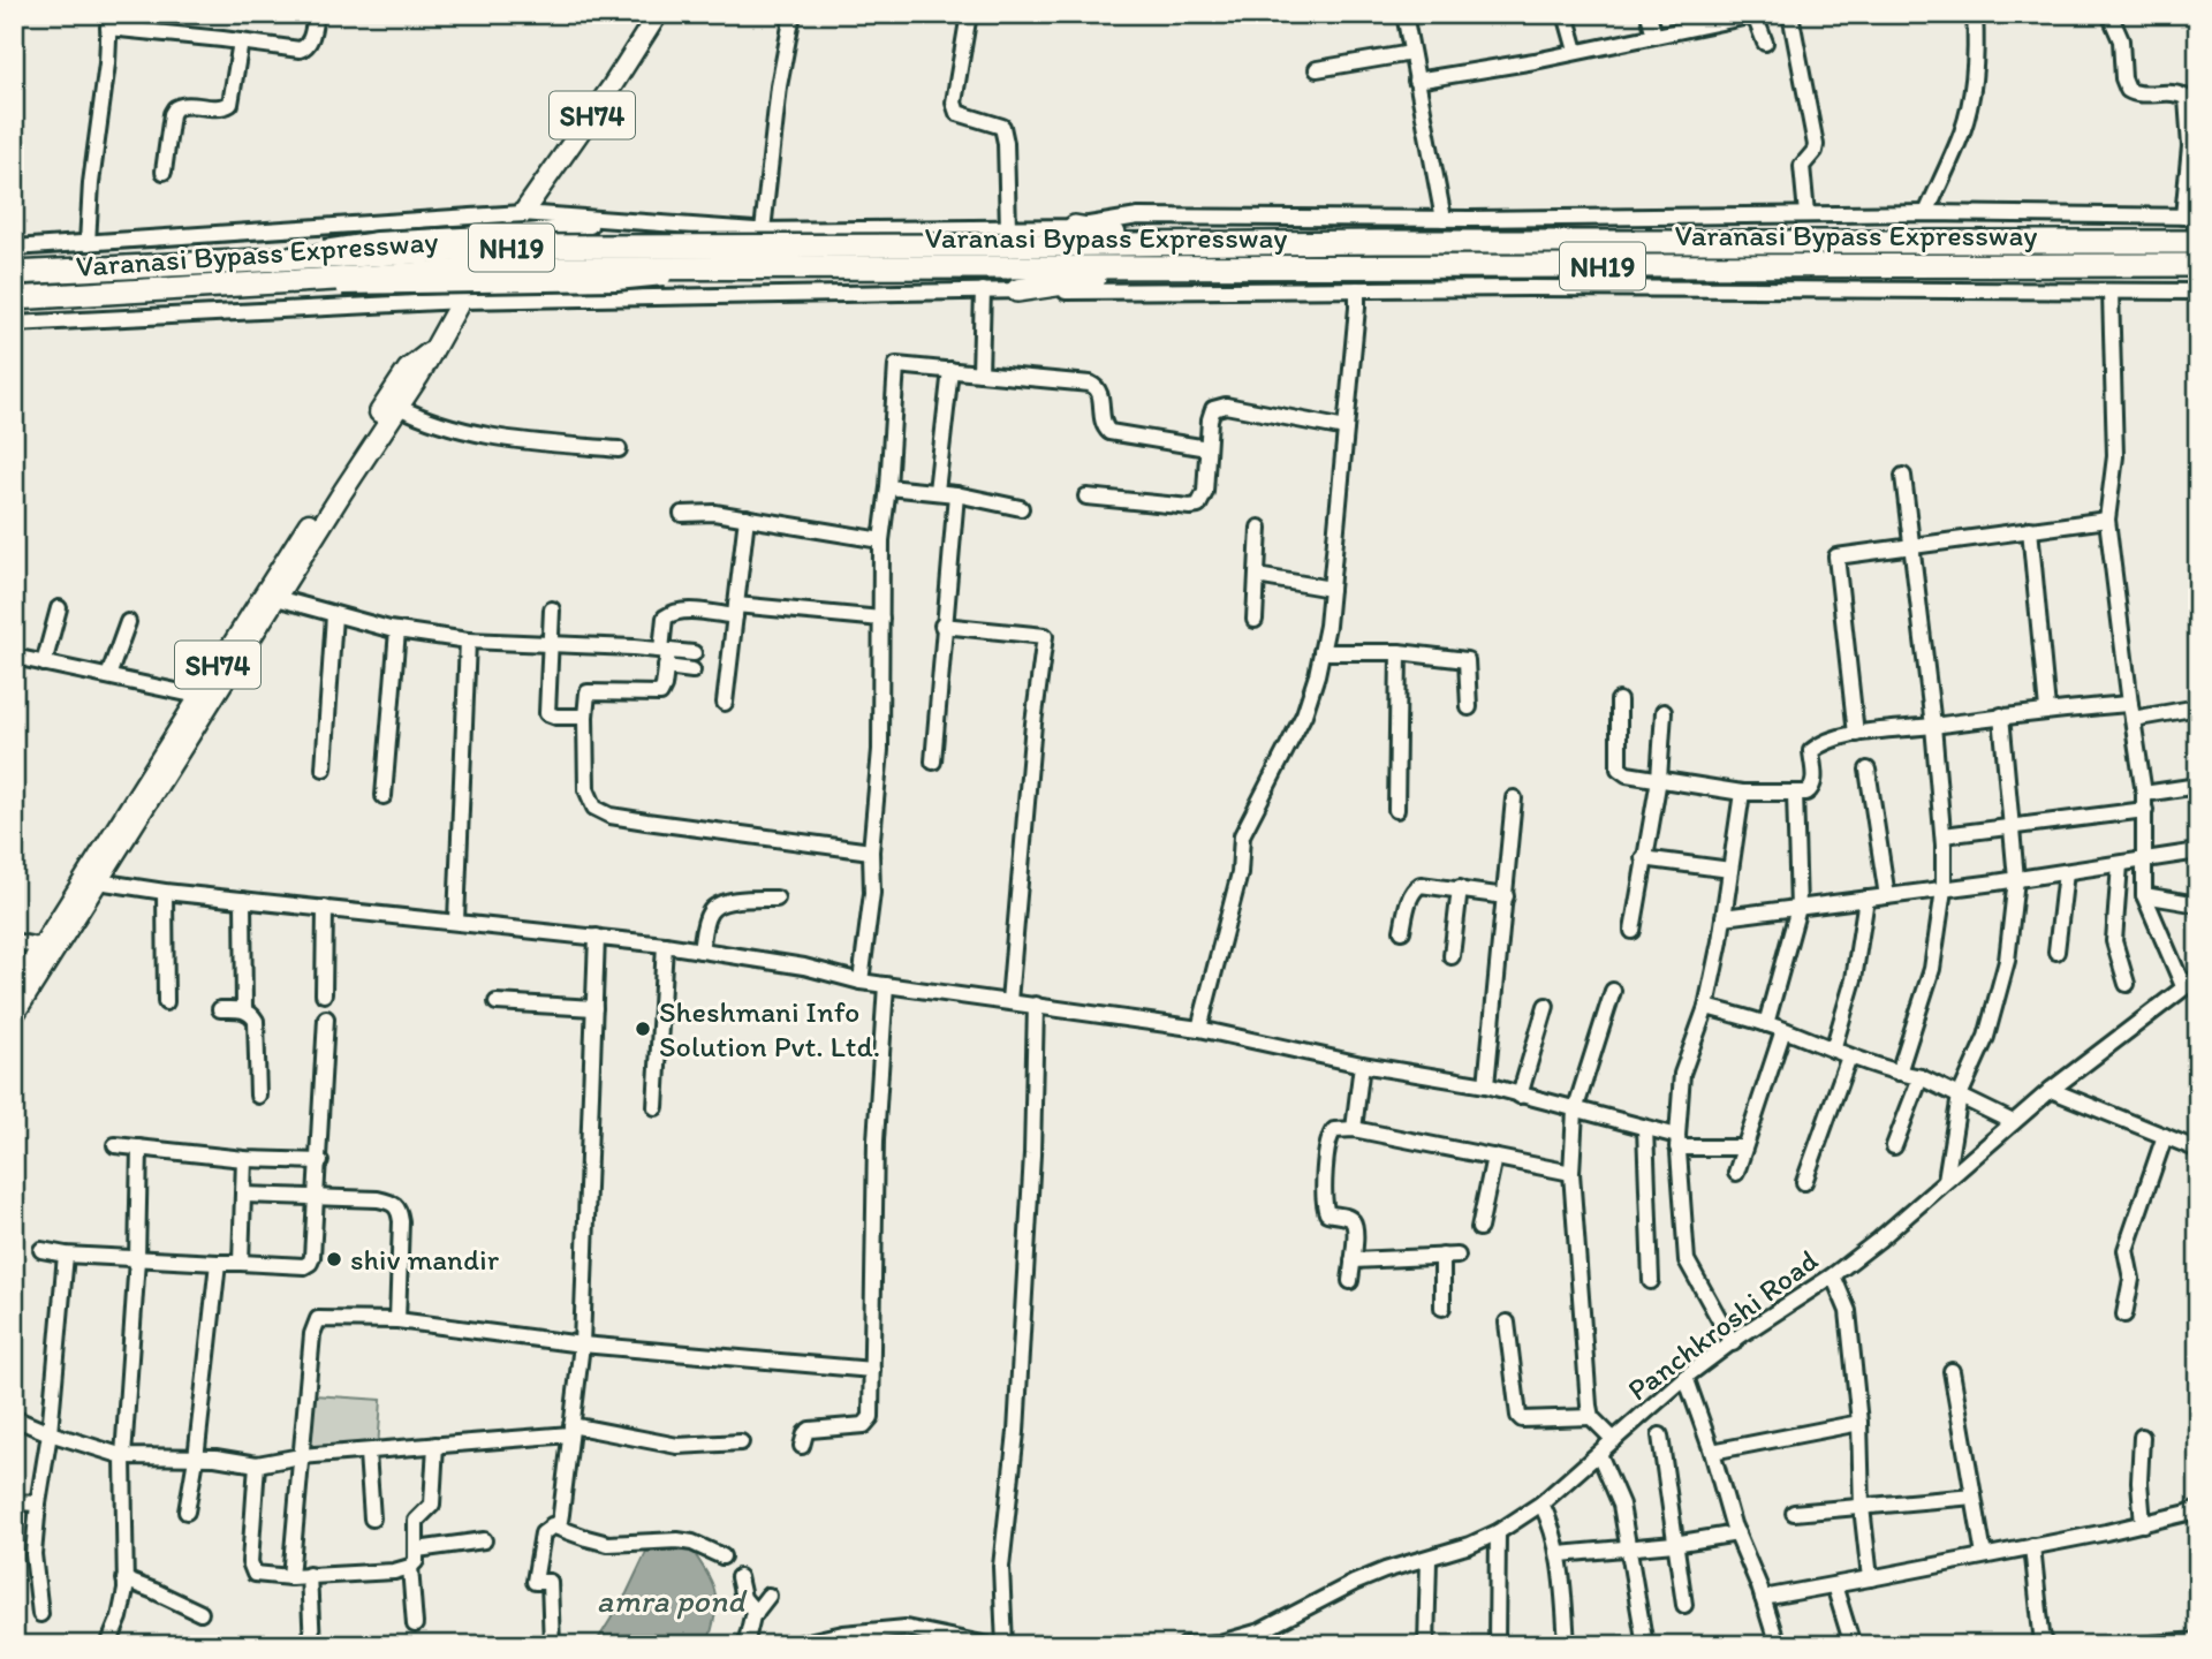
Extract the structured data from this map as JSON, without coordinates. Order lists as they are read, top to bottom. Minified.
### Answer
{"streets":{"highway":["Varanasi Bypass Expressway","NH19"],"main road":["SH74"],"street":["Panchkroshi Road"]},"water":["amra pond"],"places":["Sheshmani Info Solution Pvt. Ltd.","shiv mandir"]}
